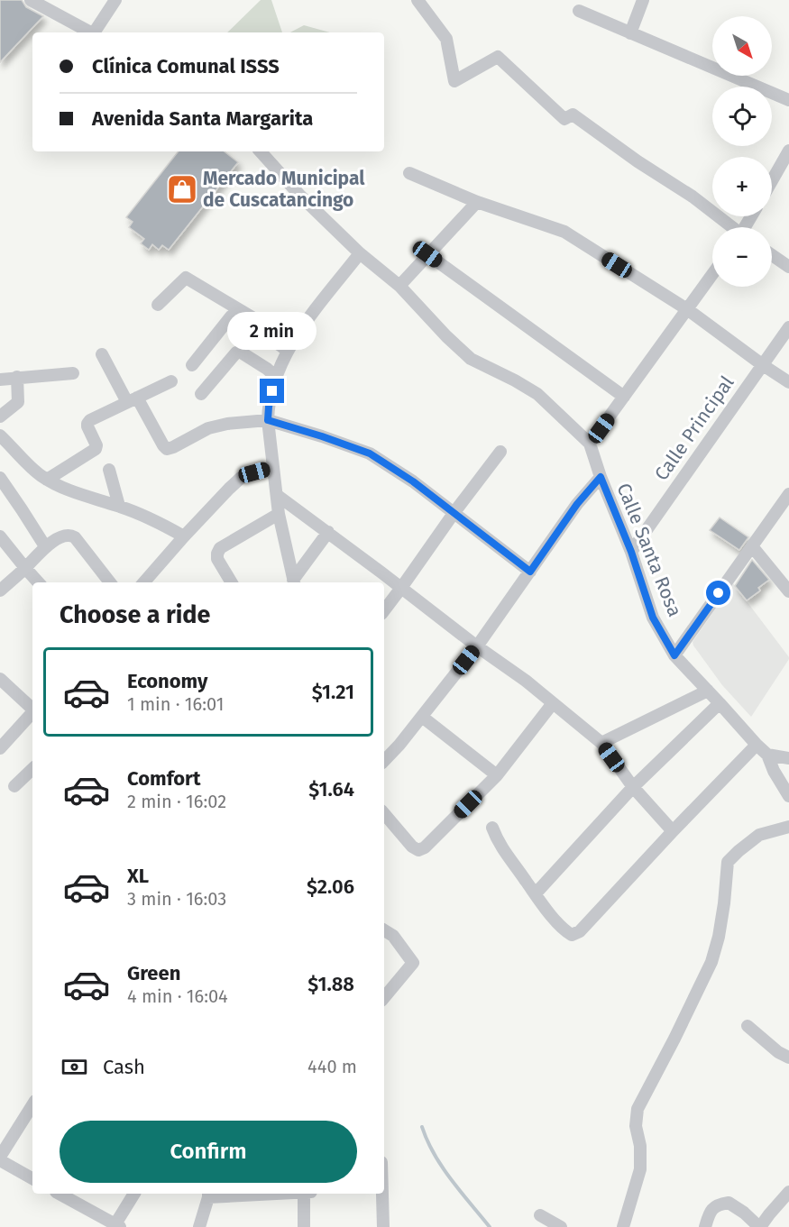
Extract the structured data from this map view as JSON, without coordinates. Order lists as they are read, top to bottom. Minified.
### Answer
{"streets":{"street":["Calle Principal","Calle Santa Rosa"]},"crossings":[["Calle Principal","Calle Santa Rosa"]],"places":{"shop":["Mercado Municipal de Cuscatancingo"]},"north":"bottom right","page":{"map_buttons":["+","−"],"banner":["Clínica Comunal ISSS","Avenida Santa Margarita"],"bubble":"2 min","heading":"Choose a ride","list":[{"name":"Economy","note":"1 min · 16:01","value":"$1.21"},{"name":"Comfort","note":"2 min · 16:02","value":"$1.64"},{"name":"XL","note":"3 min · 16:03","value":"$2.06"},{"name":"Green","note":"4 min · 16:04","value":"$1.88"}],"pay":["Cash","440 m"],"buttons":"Confirm"}}
